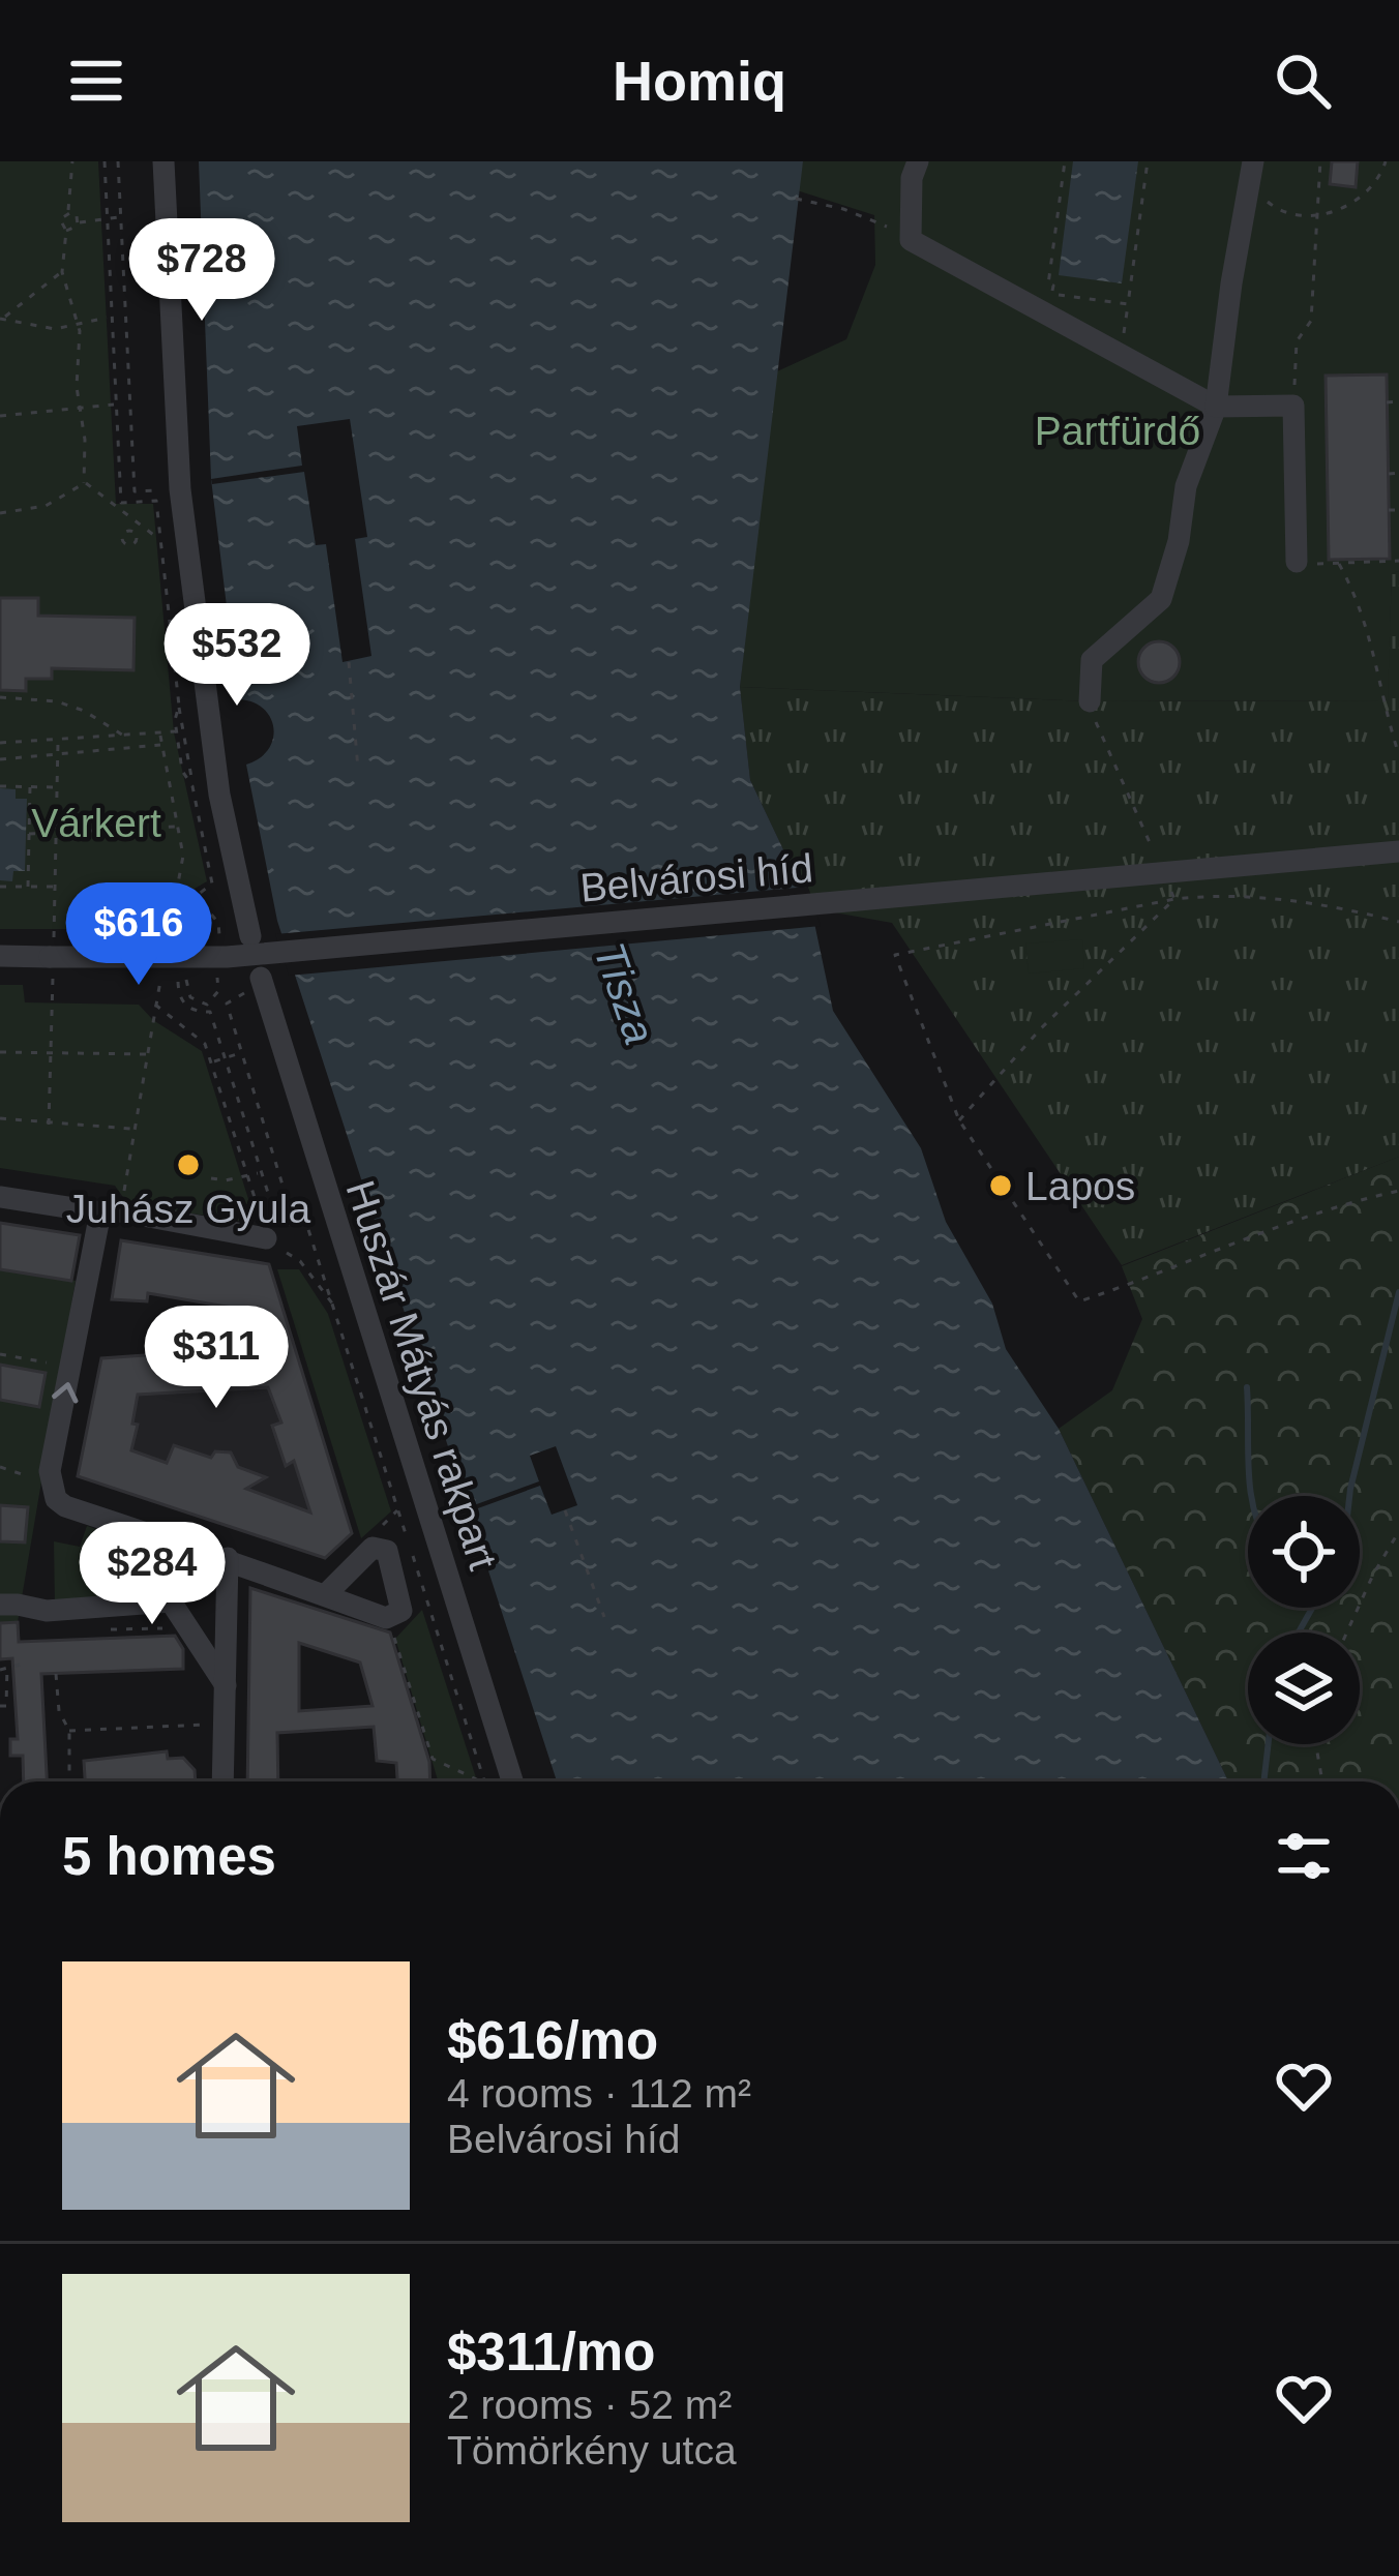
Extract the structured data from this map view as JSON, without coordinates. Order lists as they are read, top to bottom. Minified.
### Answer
{"streets":{"street":["Belvárosi híd","Huszár Mátyás rakpart"]},"water":["Tisza"],"parks":["Partfürdő","Várkert"],"places":["Juhász Gyula","Lapos"],"page":{"header":"Homiq","price":["$728","$532","$616","$311","$284"],"heading":"5 homes","list":[{"name":"$616/mo","note":"4 rooms · 112 m² · Belvárosi híd"},{"name":"$311/mo","note":"2 rooms · 52 m² · Tömörkény utca"}]}}
